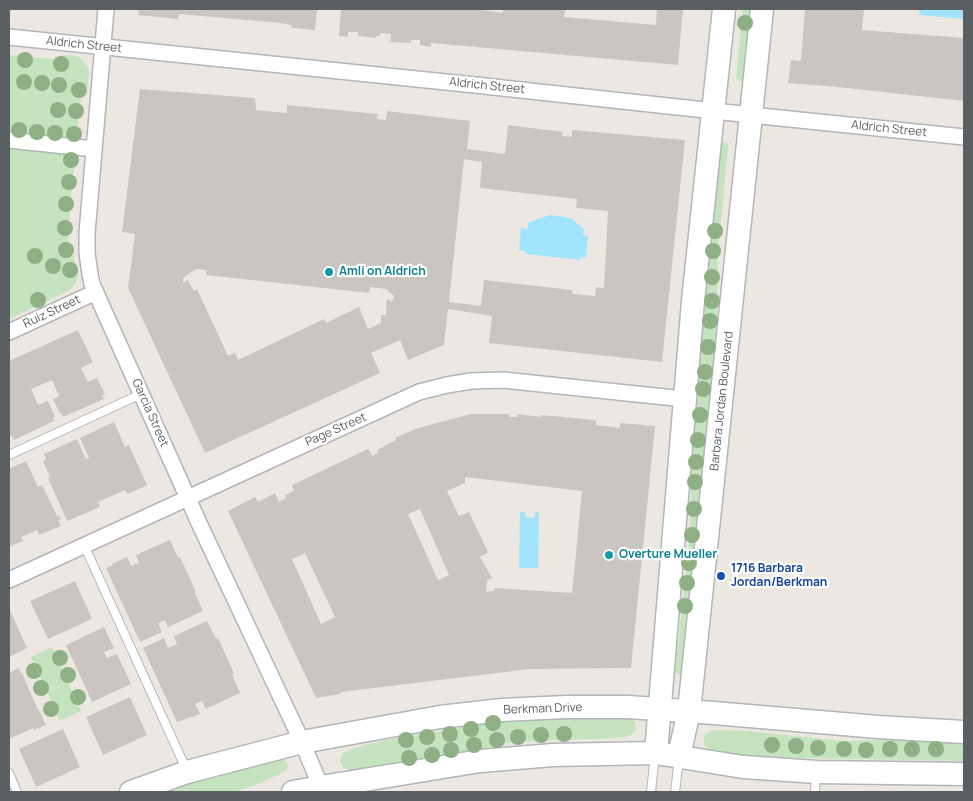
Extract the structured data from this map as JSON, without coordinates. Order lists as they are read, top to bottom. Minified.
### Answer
{"streets":{"street":["Aldrich Street","Ruiz Street","Barbara Jordan Boulevard","Garcia Street","Page Street","Berkman Drive"]},"crossings":[["Aldrich Street","Barbara Jordan Boulevard"],["Aldrich Street","Garcia Street"],["Ruiz Street","Garcia Street"],["Barbara Jordan Boulevard","Berkman Drive"],["Garcia Street","Page Street"],["Garcia Street","Berkman Drive"]],"places":["Amli on Aldrich","Overture Mueller","1716 Barbara Jordan/Berkman"]}
